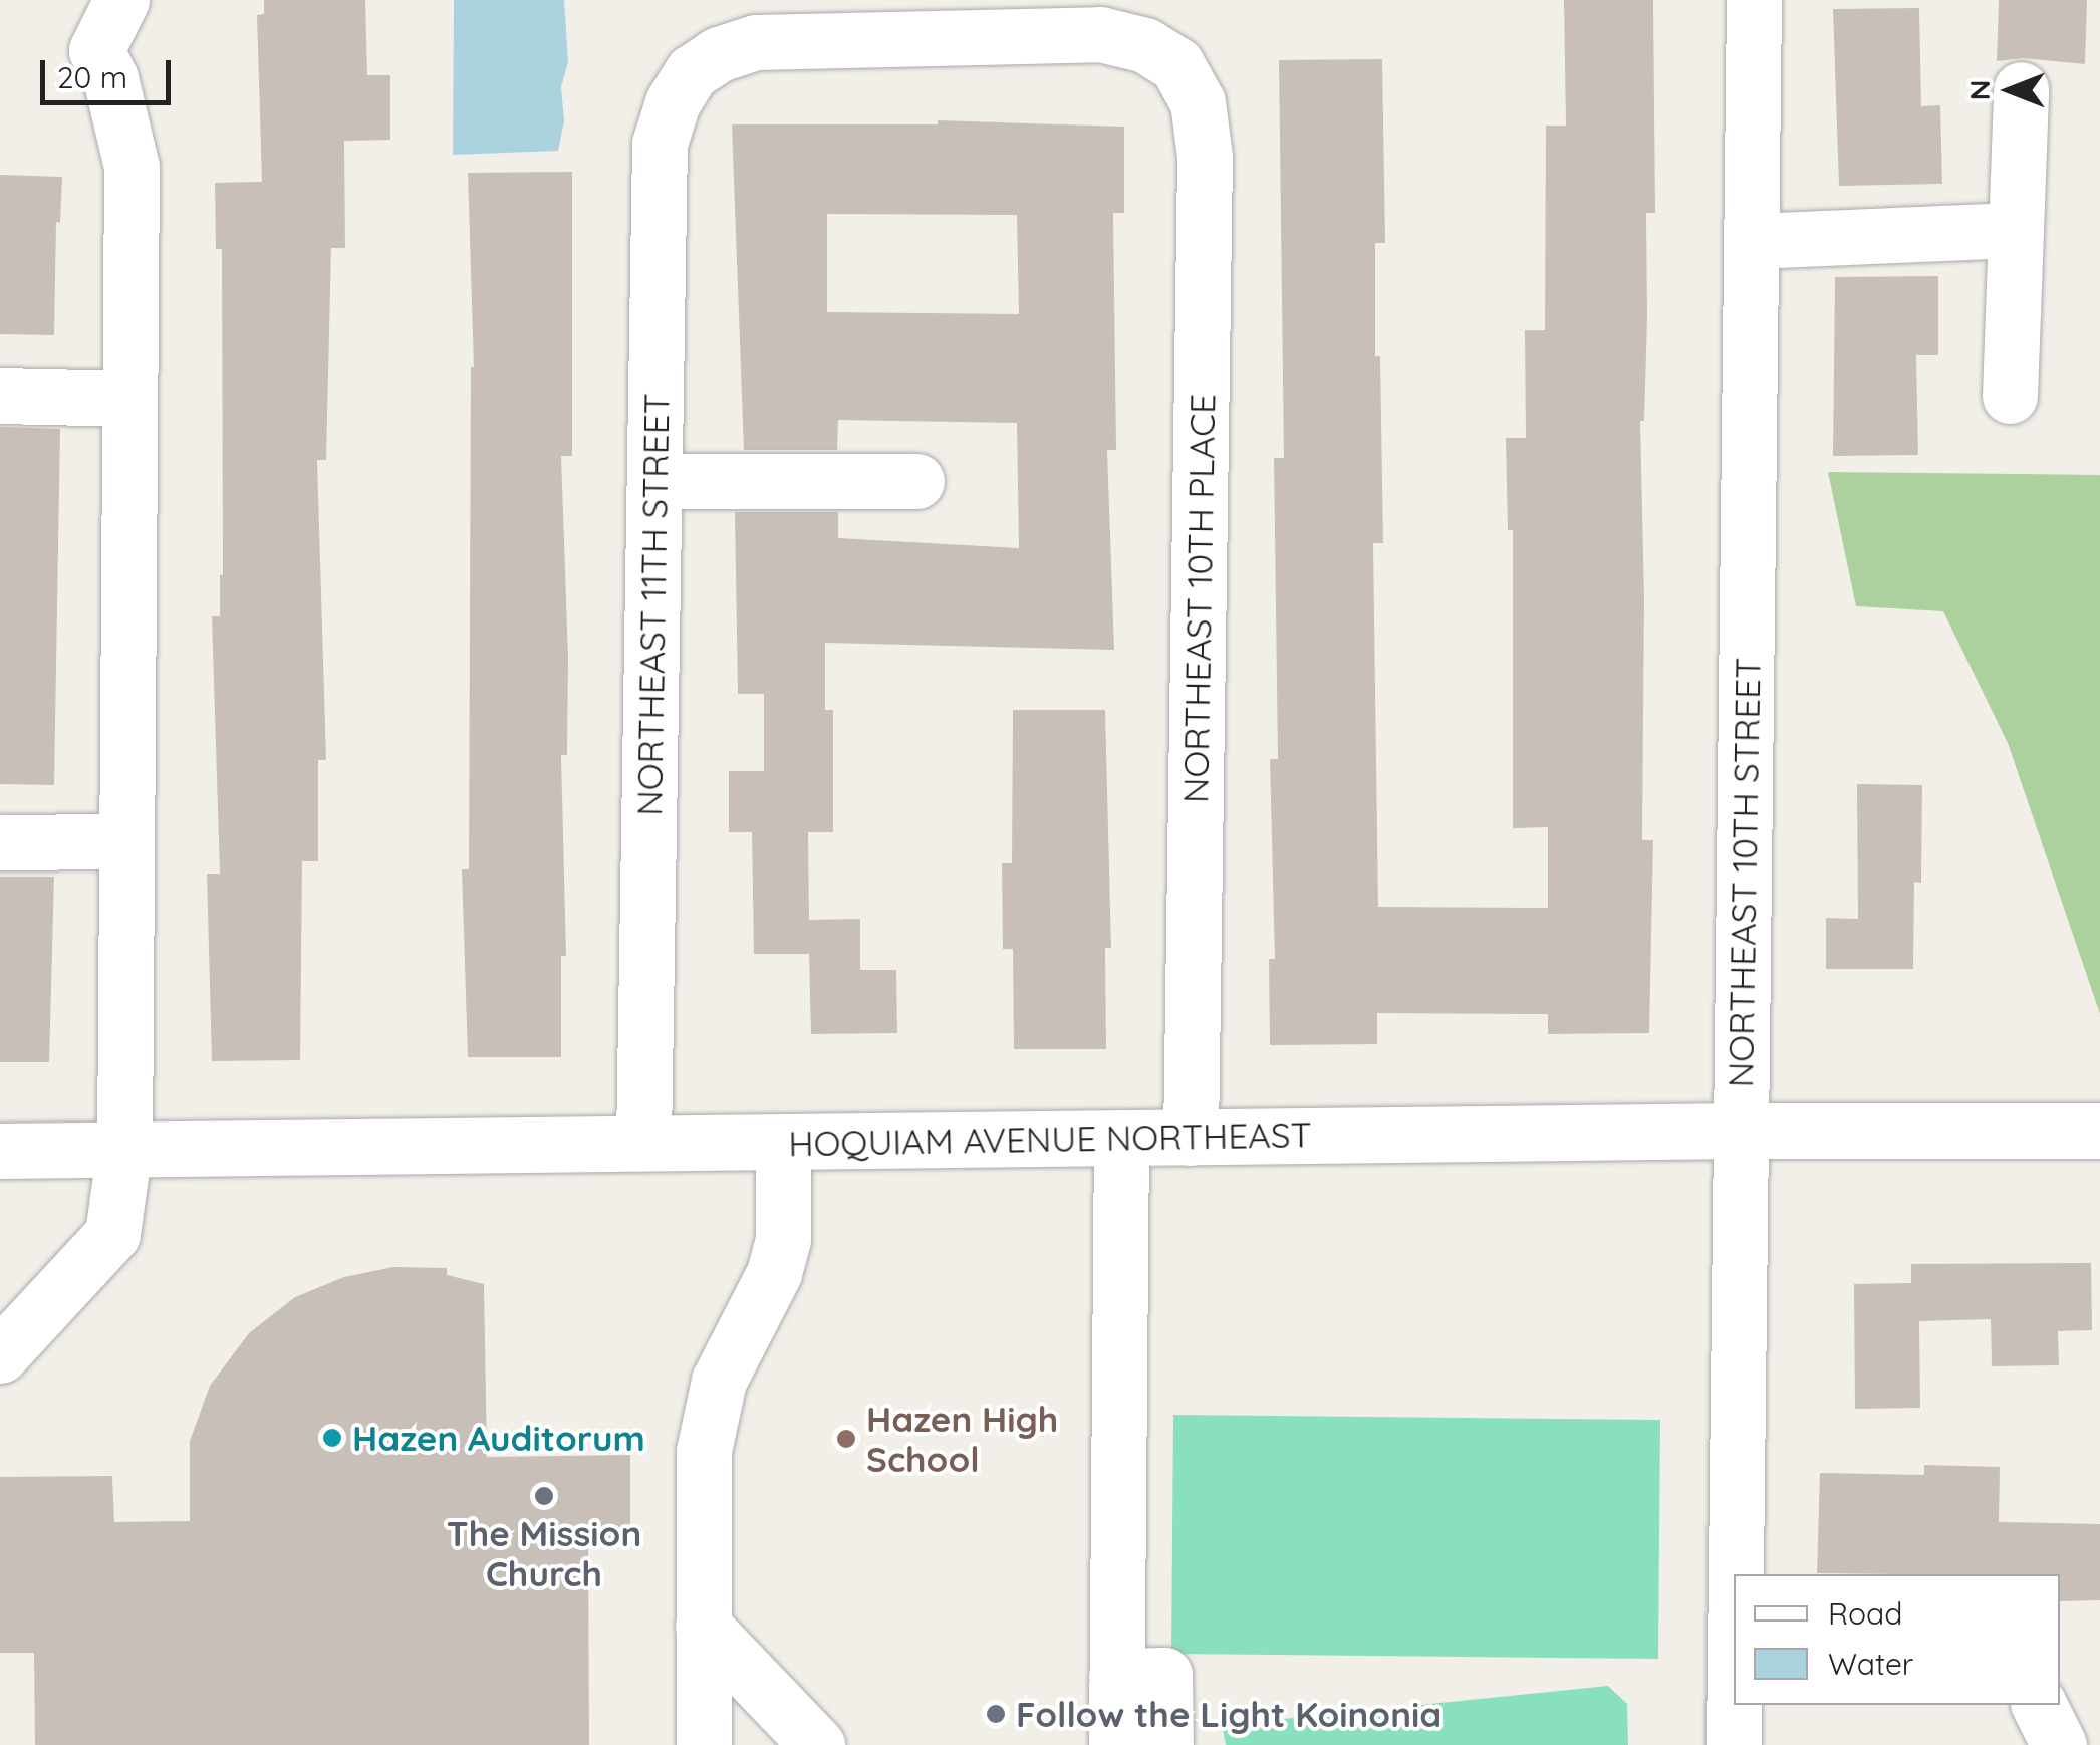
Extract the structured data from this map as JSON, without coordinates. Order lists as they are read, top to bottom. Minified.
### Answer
{"streets":{"street":["NORTHEAST 10TH PLACE","NORTHEAST 11TH STREET","NORTHEAST 10TH STREET","HOQUIAM AVENUE NORTHEAST"]},"crossings":[["NORTHEAST 10TH PLACE","NORTHEAST 11TH STREET"],["NORTHEAST 10TH PLACE","HOQUIAM AVENUE NORTHEAST"],["NORTHEAST 11TH STREET","HOQUIAM AVENUE NORTHEAST"],["NORTHEAST 10TH STREET","HOQUIAM AVENUE NORTHEAST"]],"places":["Hazen Auditorum","Hazen High School","The Mission Church","Follow the Light Koinonia"],"legend":["Road","Water"],"scale_bar":"20 m","north":"left"}
